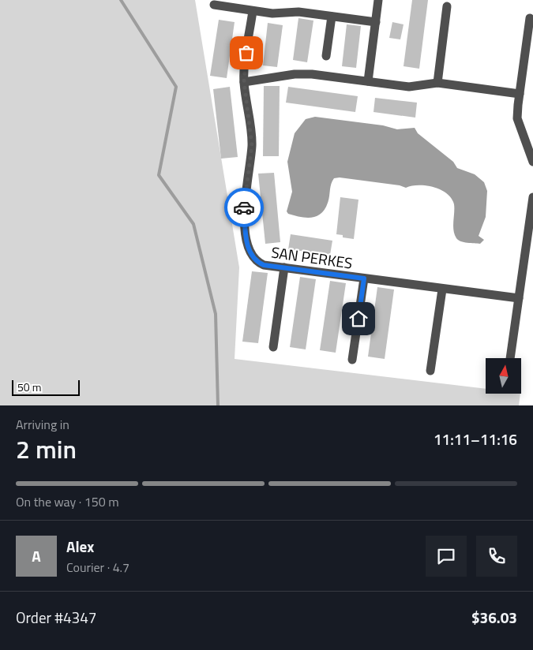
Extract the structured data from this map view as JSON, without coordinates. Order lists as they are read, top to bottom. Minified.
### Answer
{"streets":{"street":["SAN PERKES"]},"scale_bar":"50 m","north":"top","page":{"scale":"50 m","heading":["2 min","Arriving in","11:11–11:16"],"panel":["Alex","Courier · 4.7","Order #4347","$36.03"],"bar":"On the way · 150 m","round":"A"}}
